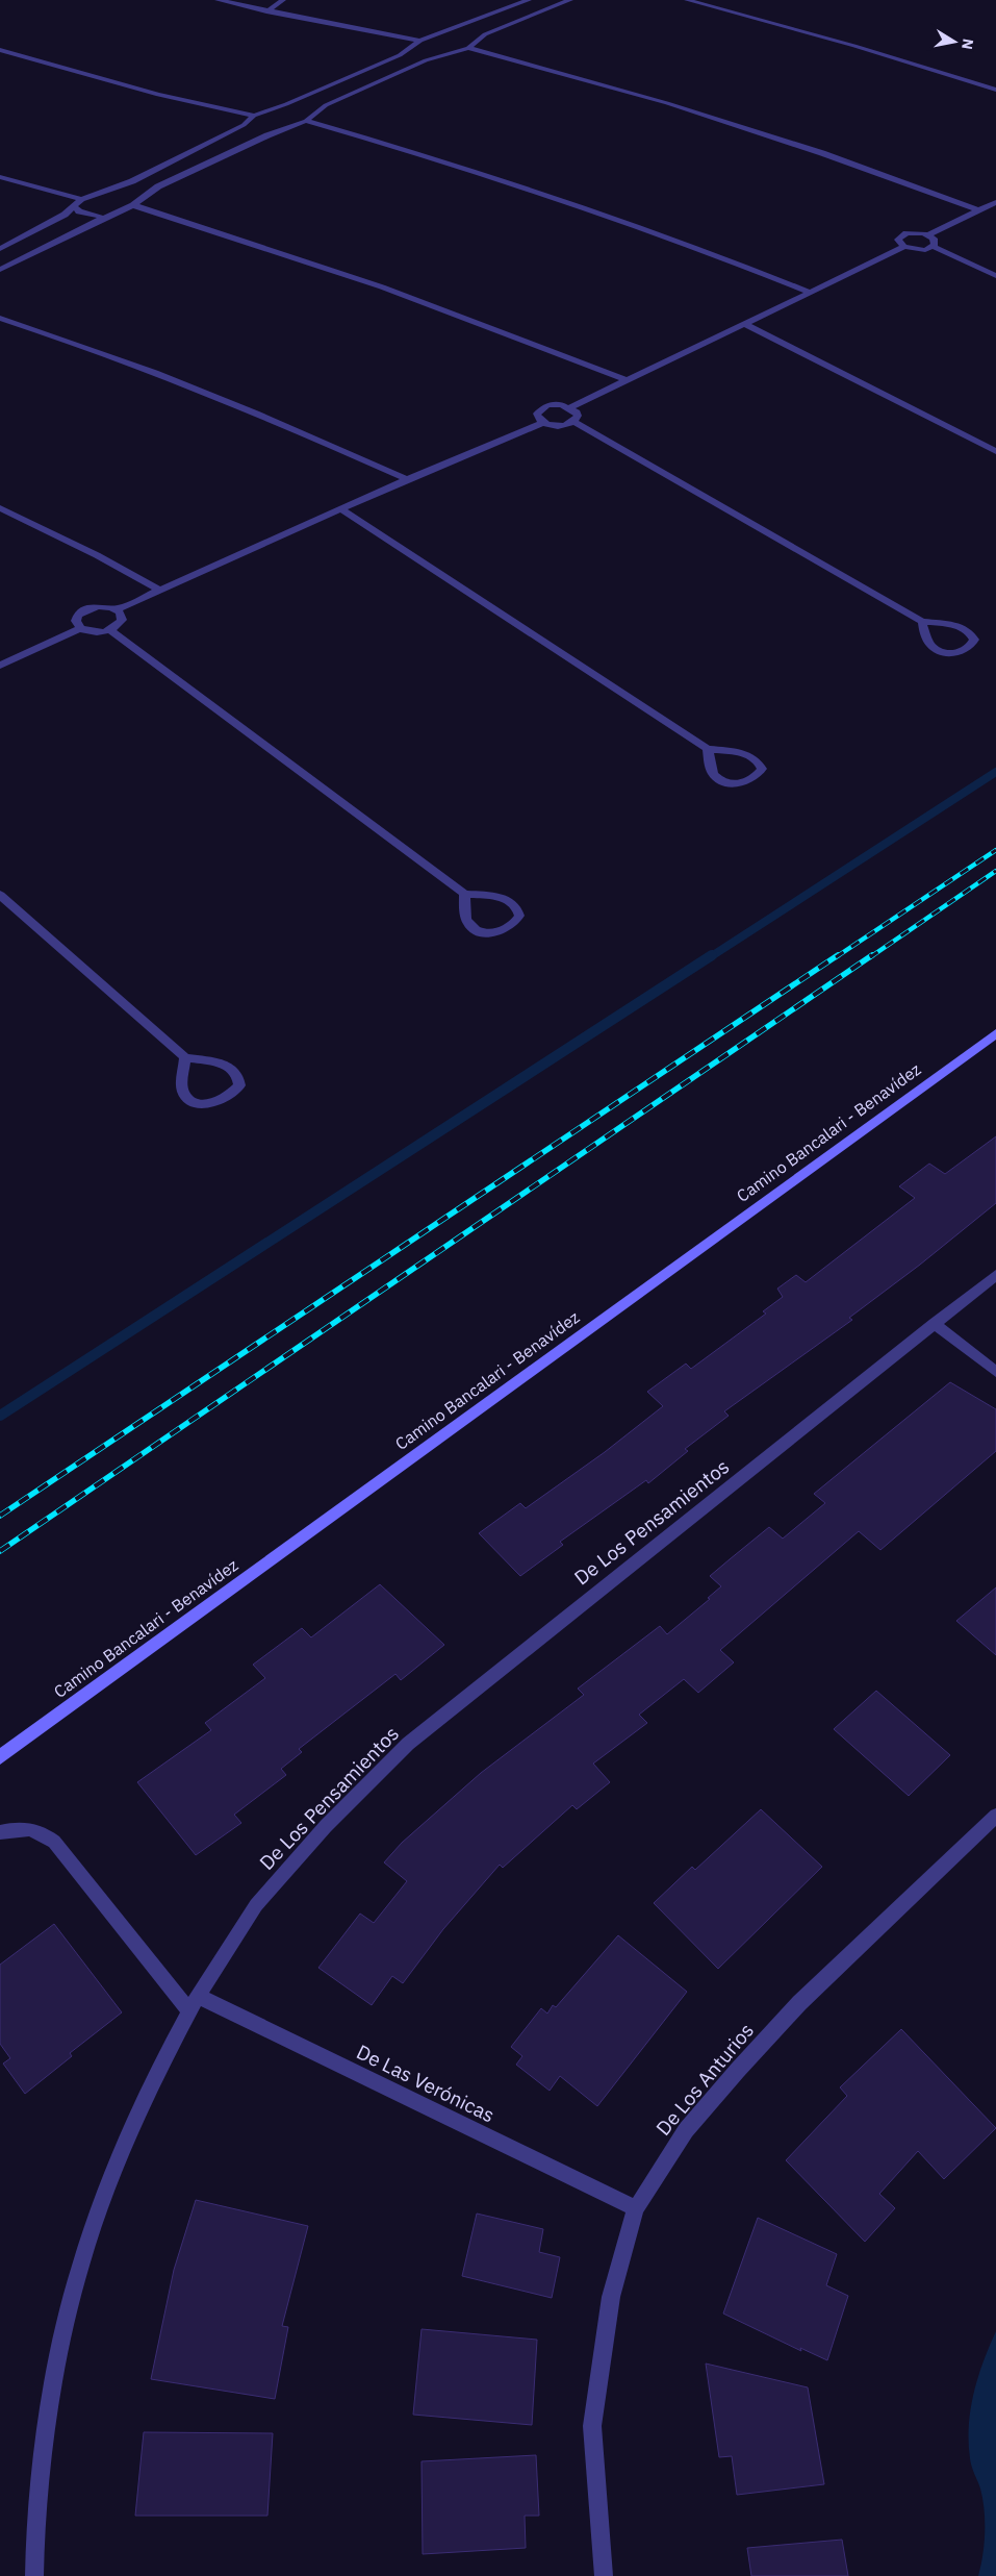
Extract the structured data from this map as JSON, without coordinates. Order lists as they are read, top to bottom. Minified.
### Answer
{"streets":{"main road":["Camino Bancalari - Benavídez"],"street":["De Los Pensamientos","De Los Anturios","De Las Verónicas"]},"crossings":[["De Los Pensamientos","De Las Verónicas"],["De Los Anturios","De Las Verónicas"]],"north":"right"}
